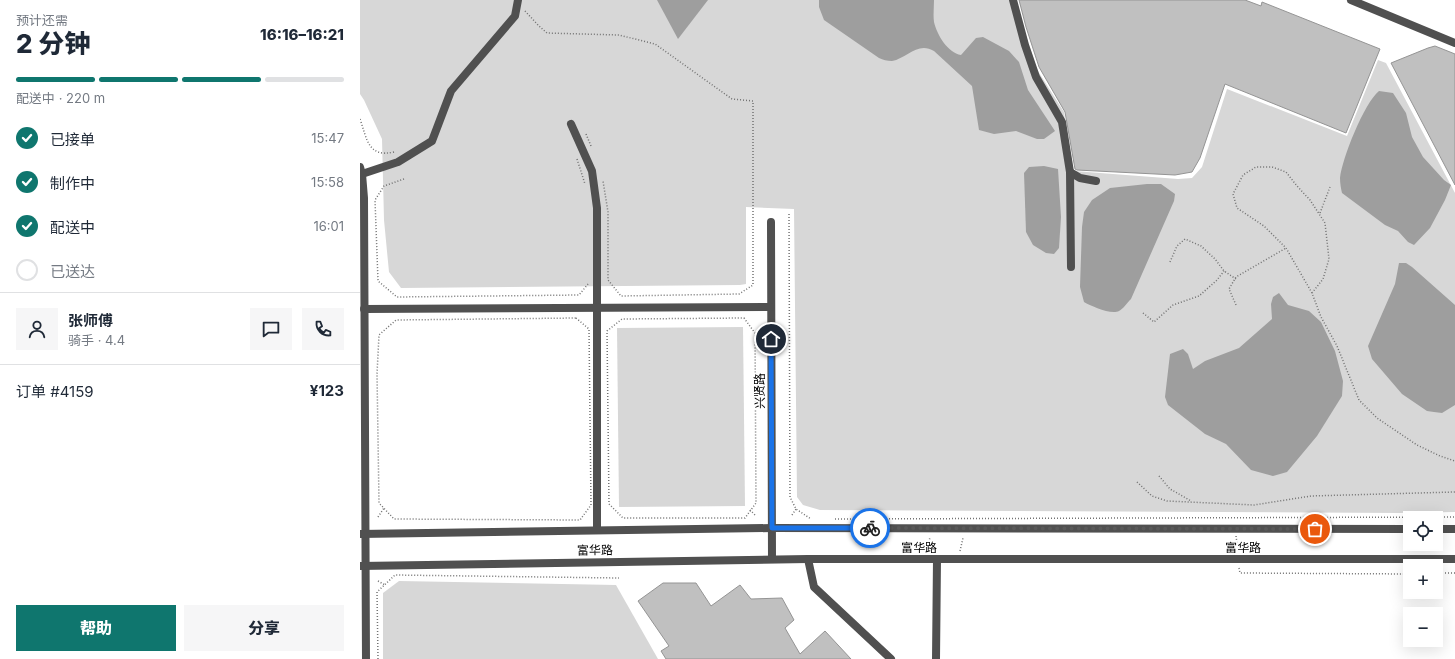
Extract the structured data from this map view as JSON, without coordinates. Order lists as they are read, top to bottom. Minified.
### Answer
{"streets":{"street":["兴贤路","富华路"]},"crossings":[["兴贤路","富华路"]],"page":{"heading":["2 分钟","预计还需","16:16–16:21"],"panel":["张师傅","骑手 · 4.4","订单 #4159","¥123"],"bar":"配送中 · 220 m","list":[["已接单","15:47"],["制作中","15:58"],["配送中","16:01"],"已送达"],"map_buttons":["+","−"],"buttons":["帮助","分享"]}}
